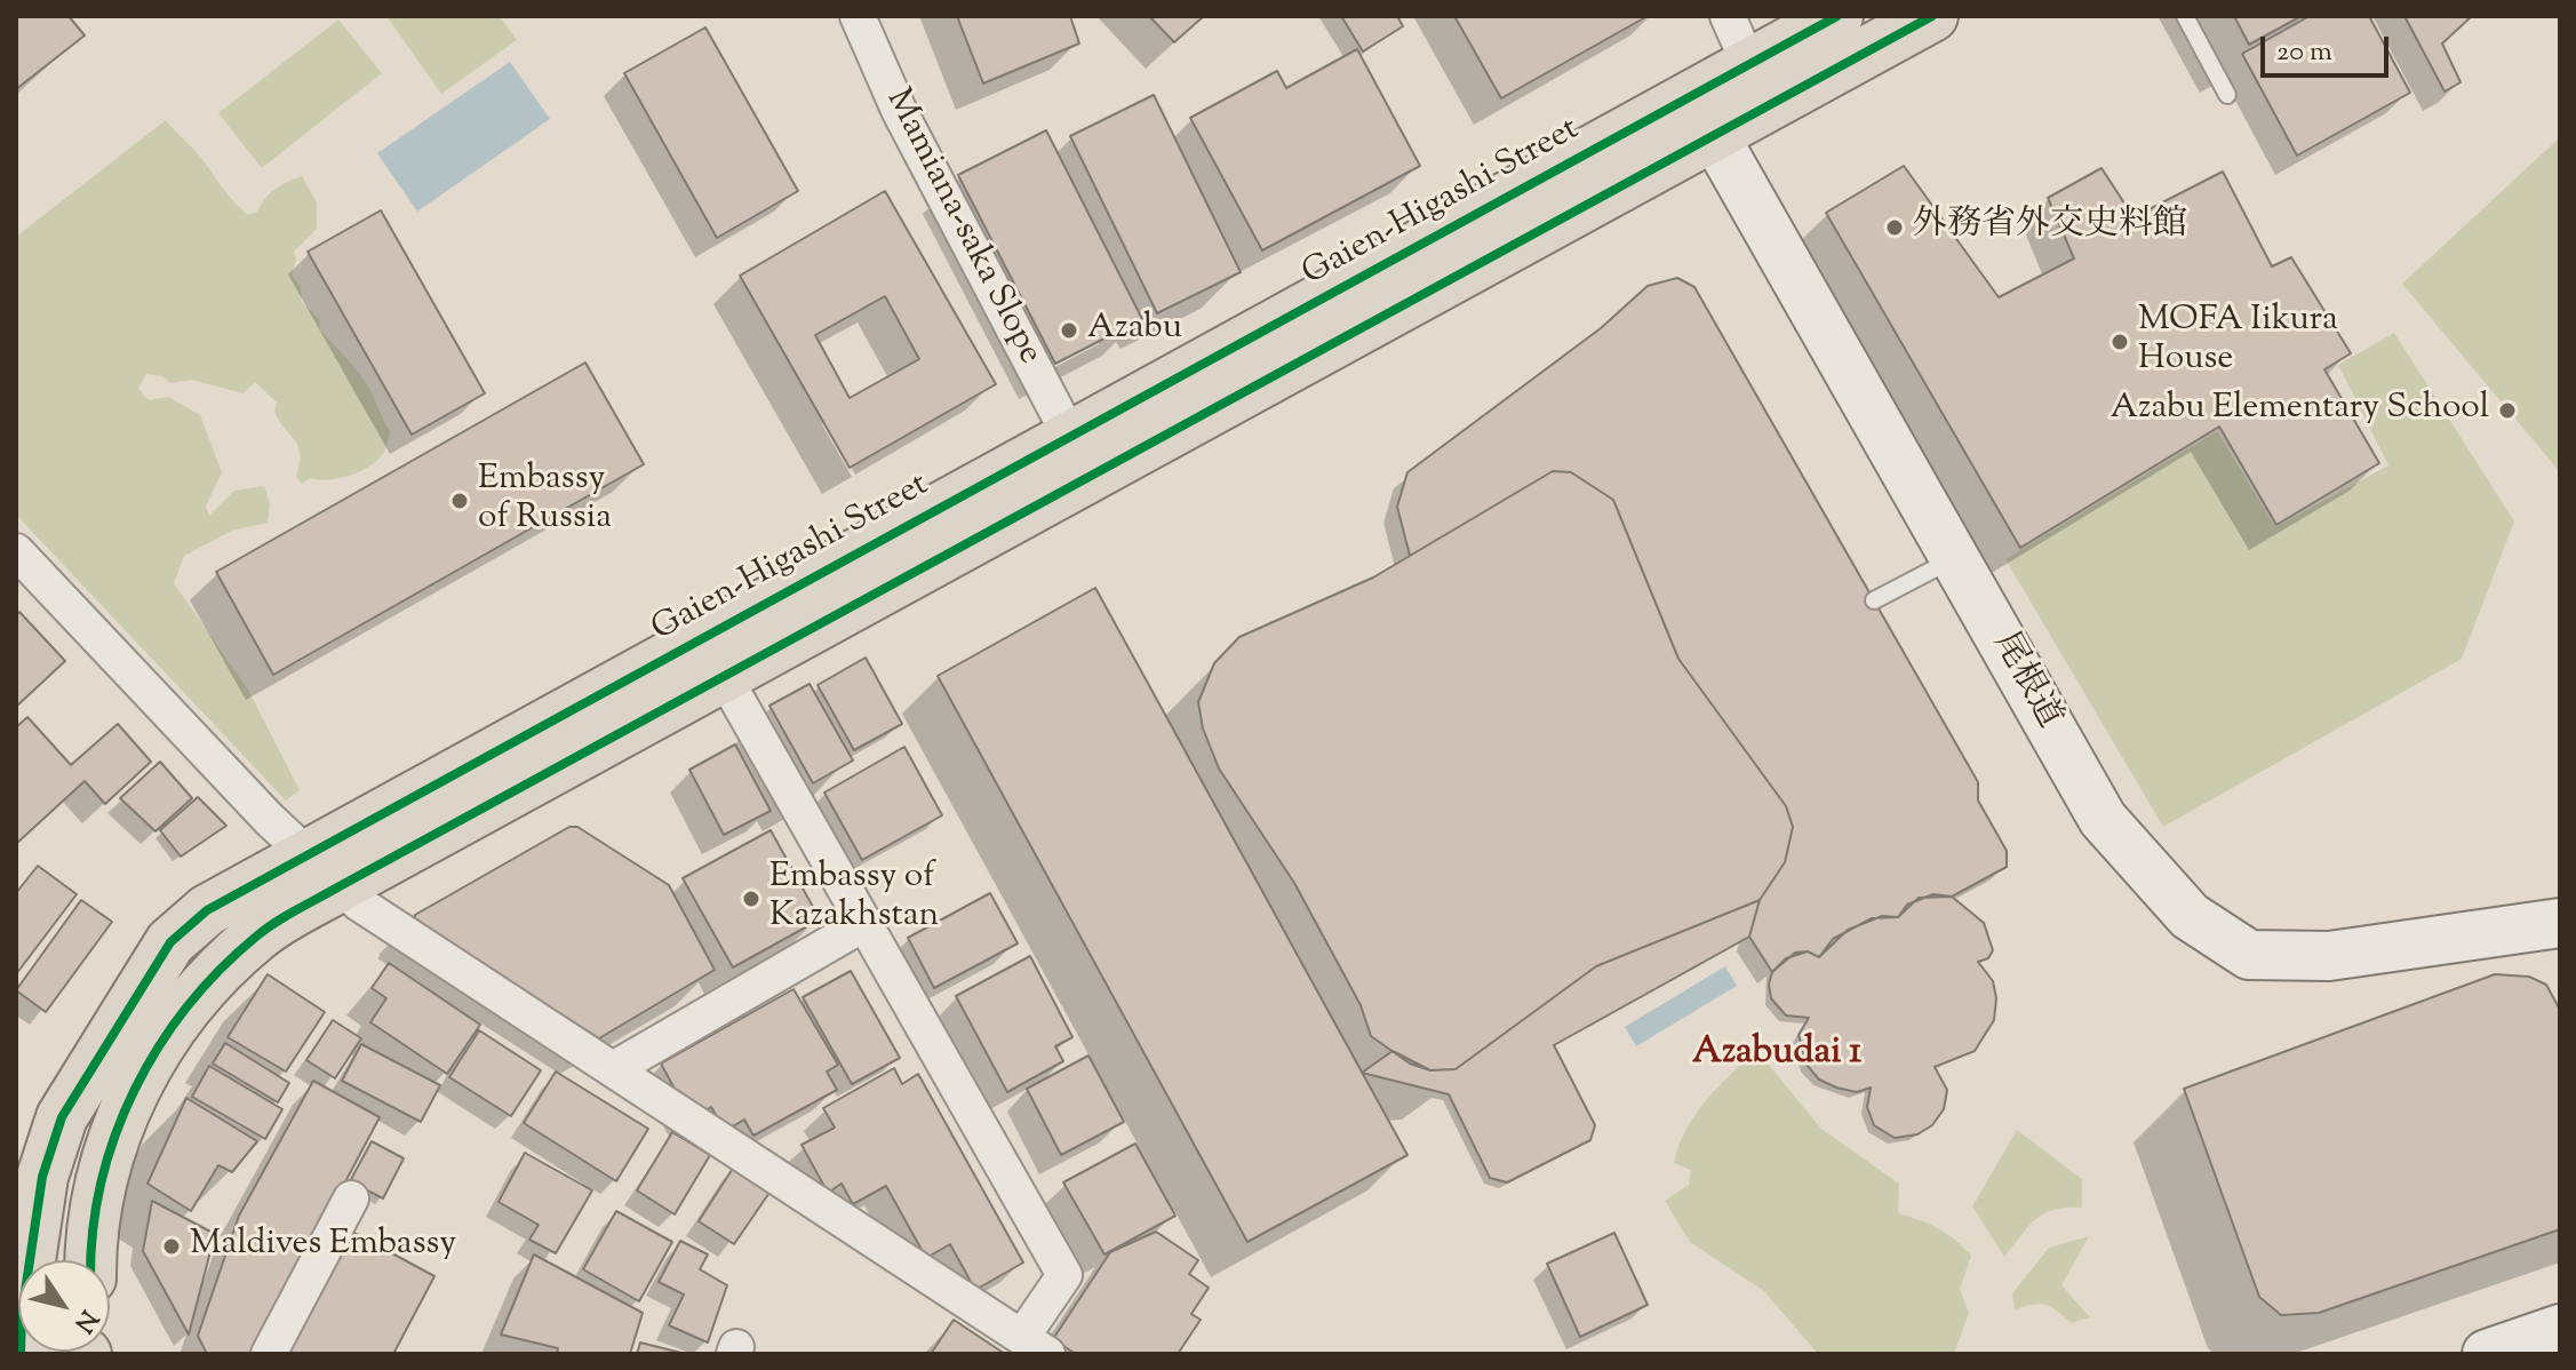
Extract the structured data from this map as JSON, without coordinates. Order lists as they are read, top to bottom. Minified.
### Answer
{"streets":{"main road":["Gaien-Higashi Street"],"street":["Mamiana-saka Slope","尾根道"]},"crossings":[["Gaien-Higashi Street","Mamiana-saka Slope"],["Gaien-Higashi Street","尾根道"]],"districts":["Azabudai 1"],"places":["外務省外交史料館","Azabu","MOFA Iikura House","Azabu Elementary School","Embassy of Russia","Embassy of Kazakhstan","Maldives Embassy"],"scale_bar":"20 m","north":"bottom right"}
